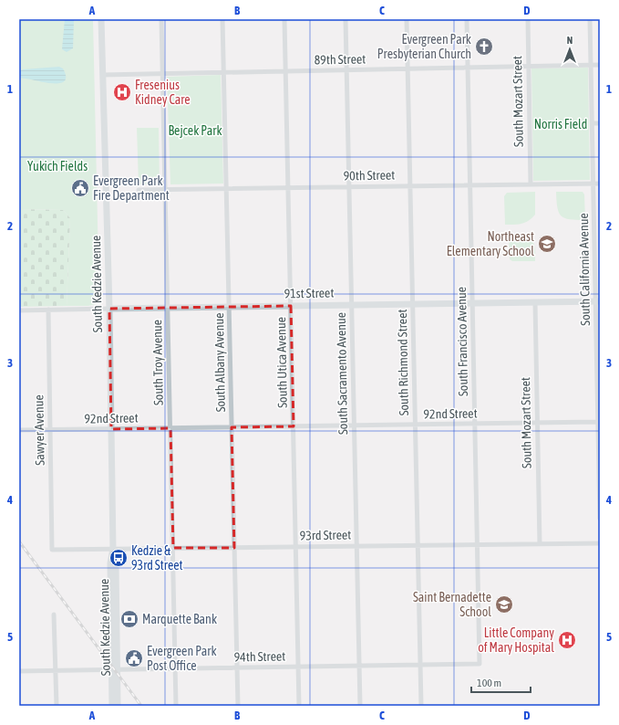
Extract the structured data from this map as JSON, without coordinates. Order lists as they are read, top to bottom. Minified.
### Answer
{"streets":{"main road":["South Kedzie Avenue","91st Street"],"street":["89th Street","South Mozart Street","90th Street","South California Avenue","South Francisco Avenue","South Troy Avenue","South Albany Avenue","South Utica Avenue","South Richmond Street","South Sacramento Avenue","92nd Street","Sawyer Avenue","93rd Street","94th Street"]},"crossings":[["89th Street","South Mozart Street"],["89th Street","South California Avenue"],["89th Street","South Kedzie Avenue"],["89th Street","South Francisco Avenue"],["89th Street","South Troy Avenue"],["89th Street","South Albany Avenue"],["89th Street","South Utica Avenue"],["89th Street","South Richmond Street"],["89th Street","South Sacramento Avenue"],["South Mozart Street","90th Street"],["South Mozart Street","91st Street"],["South Mozart Street","92nd Street"],["South Mozart Street","93rd Street"],["90th Street","South California Avenue"],["90th Street","South Francisco Avenue"],["90th Street","South Troy Avenue"],["90th Street","South Albany Avenue"],["90th Street","South Utica Avenue"],["90th Street","South Richmond Street"],["90th Street","South Sacramento Avenue"],["South California Avenue","91st Street"],["South California Avenue","92nd Street"],["South Kedzie Avenue","91st Street"],["South Kedzie Avenue","92nd Street"],["South Kedzie Avenue","93rd Street"],["South Kedzie Avenue","94th Street"],["91st Street","South Francisco Avenue"],["91st Street","South Troy Avenue"],["91st Street","South Albany Avenue"],["91st Street","South Utica Avenue"],["91st Street","South Richmond Street"],["91st Street","South Sacramento Avenue"],["91st Street","Sawyer Avenue"],["South Francisco Avenue","92nd Street"],["South Francisco Avenue","93rd Street"],["South Francisco Avenue","94th Street"],["South Troy Avenue","92nd Street"],["South Troy Avenue","93rd Street"],["South Troy Avenue","94th Street"],["South Albany Avenue","92nd Street"],["South Albany Avenue","93rd Street"],["South Albany Avenue","94th Street"],["South Utica Avenue","92nd Street"],["South Utica Avenue","93rd Street"],["South Utica Avenue","94th Street"],["South Richmond Street","92nd Street"],["South Richmond Street","93rd Street"],["South Richmond Street","94th Street"],["South Sacramento Avenue","92nd Street"],["South Sacramento Avenue","93rd Street"],["South Sacramento Avenue","94th Street"],["92nd Street","Sawyer Avenue"],["Sawyer Avenue","93rd Street"]],"parks":["Norris Field","Bejcek Park","Yukich Fields"],"places":{"church":["Evergreen Park Presbyterian Church"],"hospital":["Fresenius Kidney Care","Little Company of Mary Hospital"],"public building":["Evergreen Park Fire Department","Evergreen Park Post Office"],"school or university":["Northeast Elementary School","Saint Bernadette School"],"bus stop":["Kedzie & 93rd Street"],"bank":["Marquette Bank"]},"scale_bar":"100 m","north":"top","grid":{"columns":["A","B","C","D"],"rows":["1","2","3","4","5"]}}
